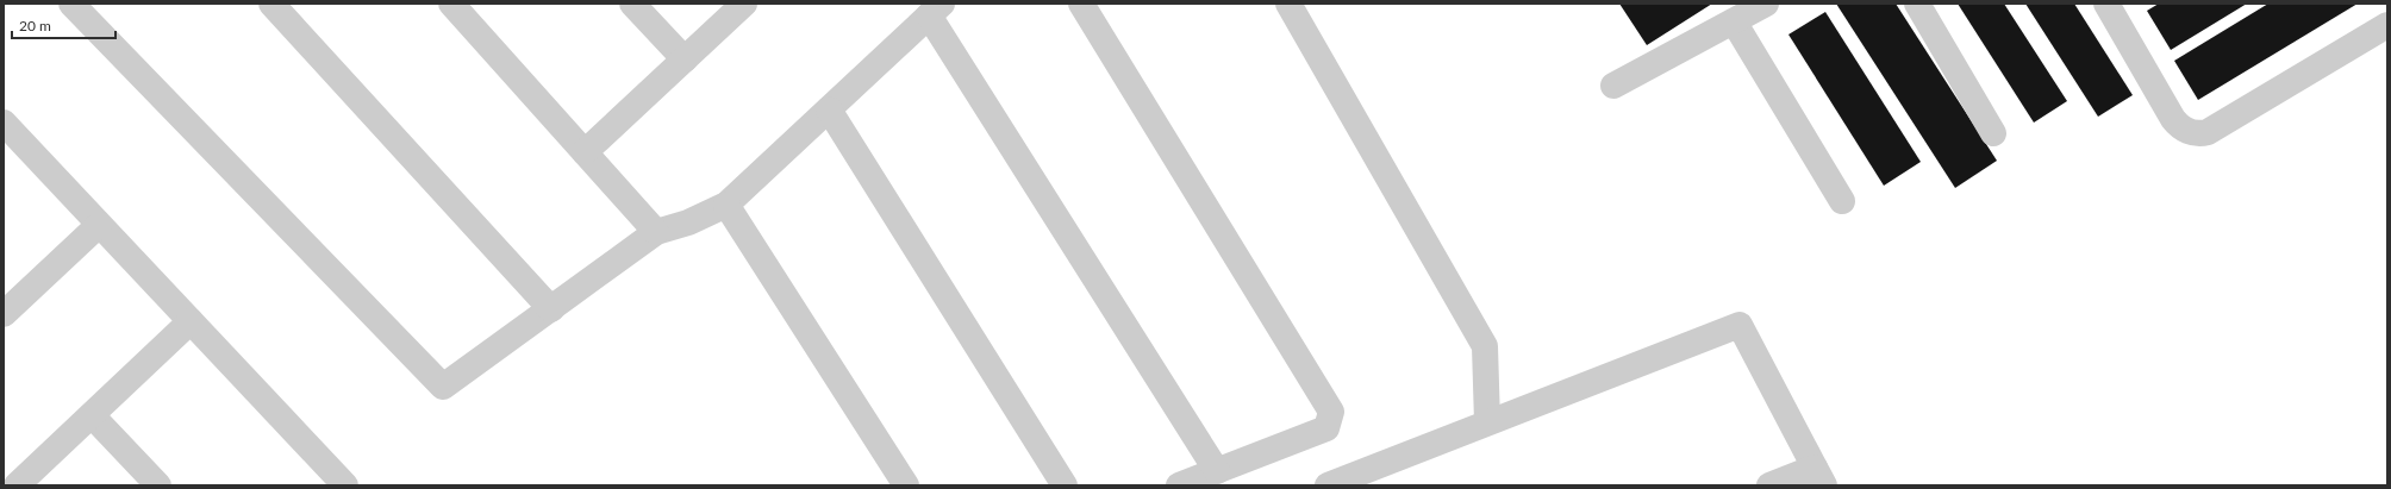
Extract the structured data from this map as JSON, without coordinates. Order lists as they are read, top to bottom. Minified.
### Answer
{"scale_bar":"20 m"}
